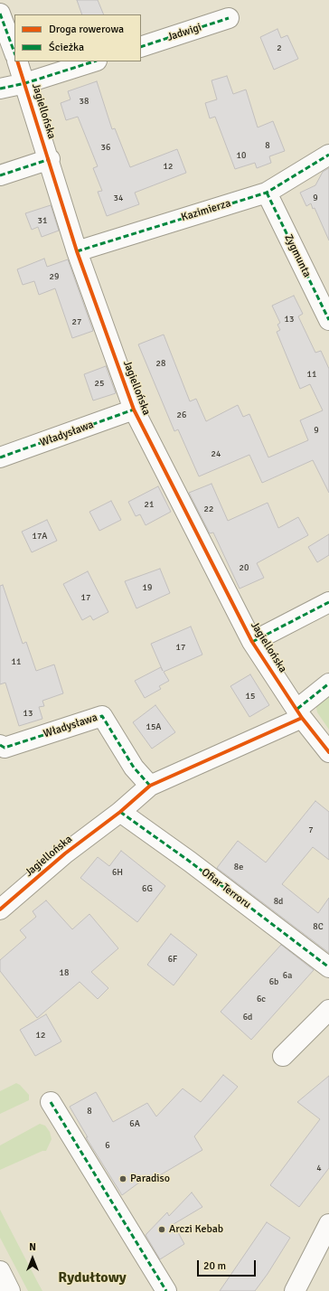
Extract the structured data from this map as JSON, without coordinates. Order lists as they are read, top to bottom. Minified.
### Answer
{"streets":{"street":["Jadwigi","Jagiellońska","Kazimierza","Zygmunta","Władysława","Ofiar Terroru"]},"crossings":[["Jagiellońska","Kazimierza"],["Jagiellońska","Władysława"],["Jagiellońska","Ofiar Terroru"],["Kazimierza","Zygmunta"]],"districts":["Rydułtowy"],"places":["Paradiso","Arczi Kebab"],"house_numbers":["2","38","8","36","10","12","34","9","31","29","13","27","28","11","25","26","9","24","21","22","17A","20","19","17","17","11","15","13","15A","7","8e","6H","6G","8d","8C","6F","18","6a","6b","6c","6d","12","8","6A","6","4"],"legend":["Droga rowerowa","Ścieżka"],"scale_bar":"20 m","north":"top"}
